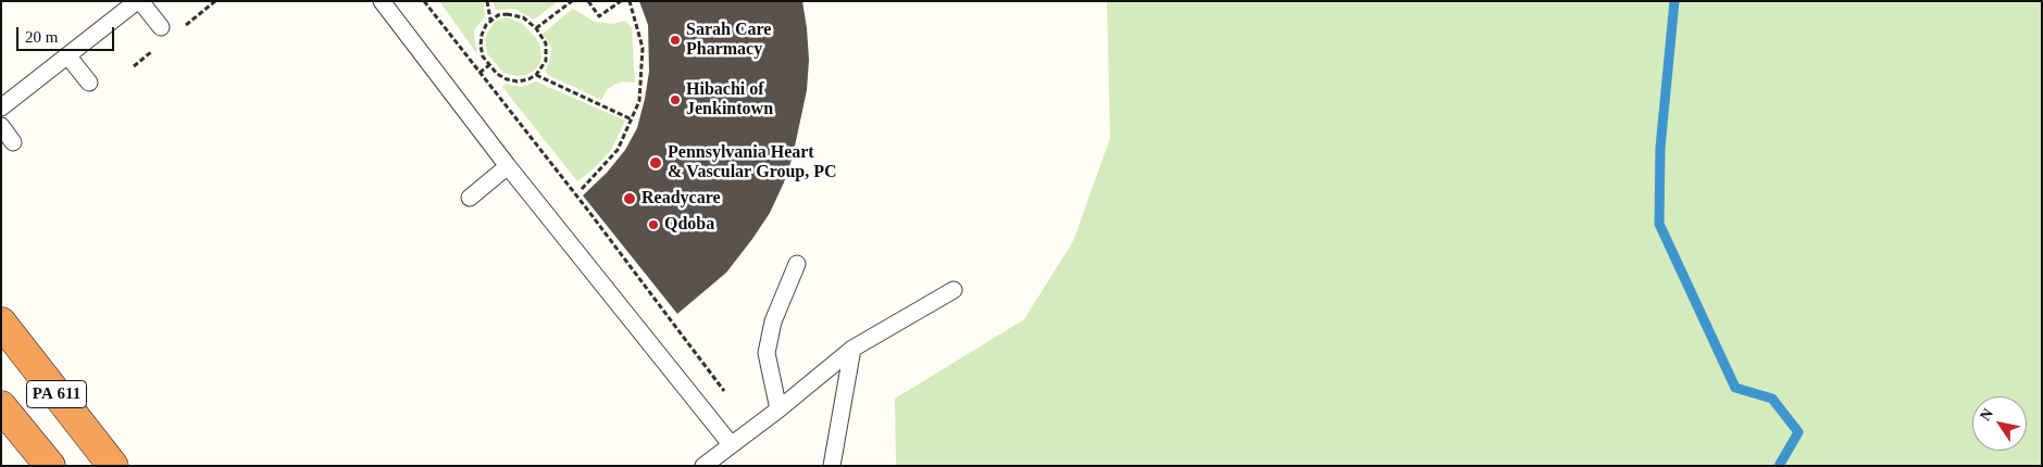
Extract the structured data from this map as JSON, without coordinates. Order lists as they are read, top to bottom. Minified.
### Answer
{"streets":{"highway":["PA 611"]},"places":["Sarah Care Pharmacy","Hibachi of Jenkintown","Pennsylvania Heart & Vascular Group, PC","Readycare","Qdoba"],"scale_bar":"20 m","north":"top left"}
